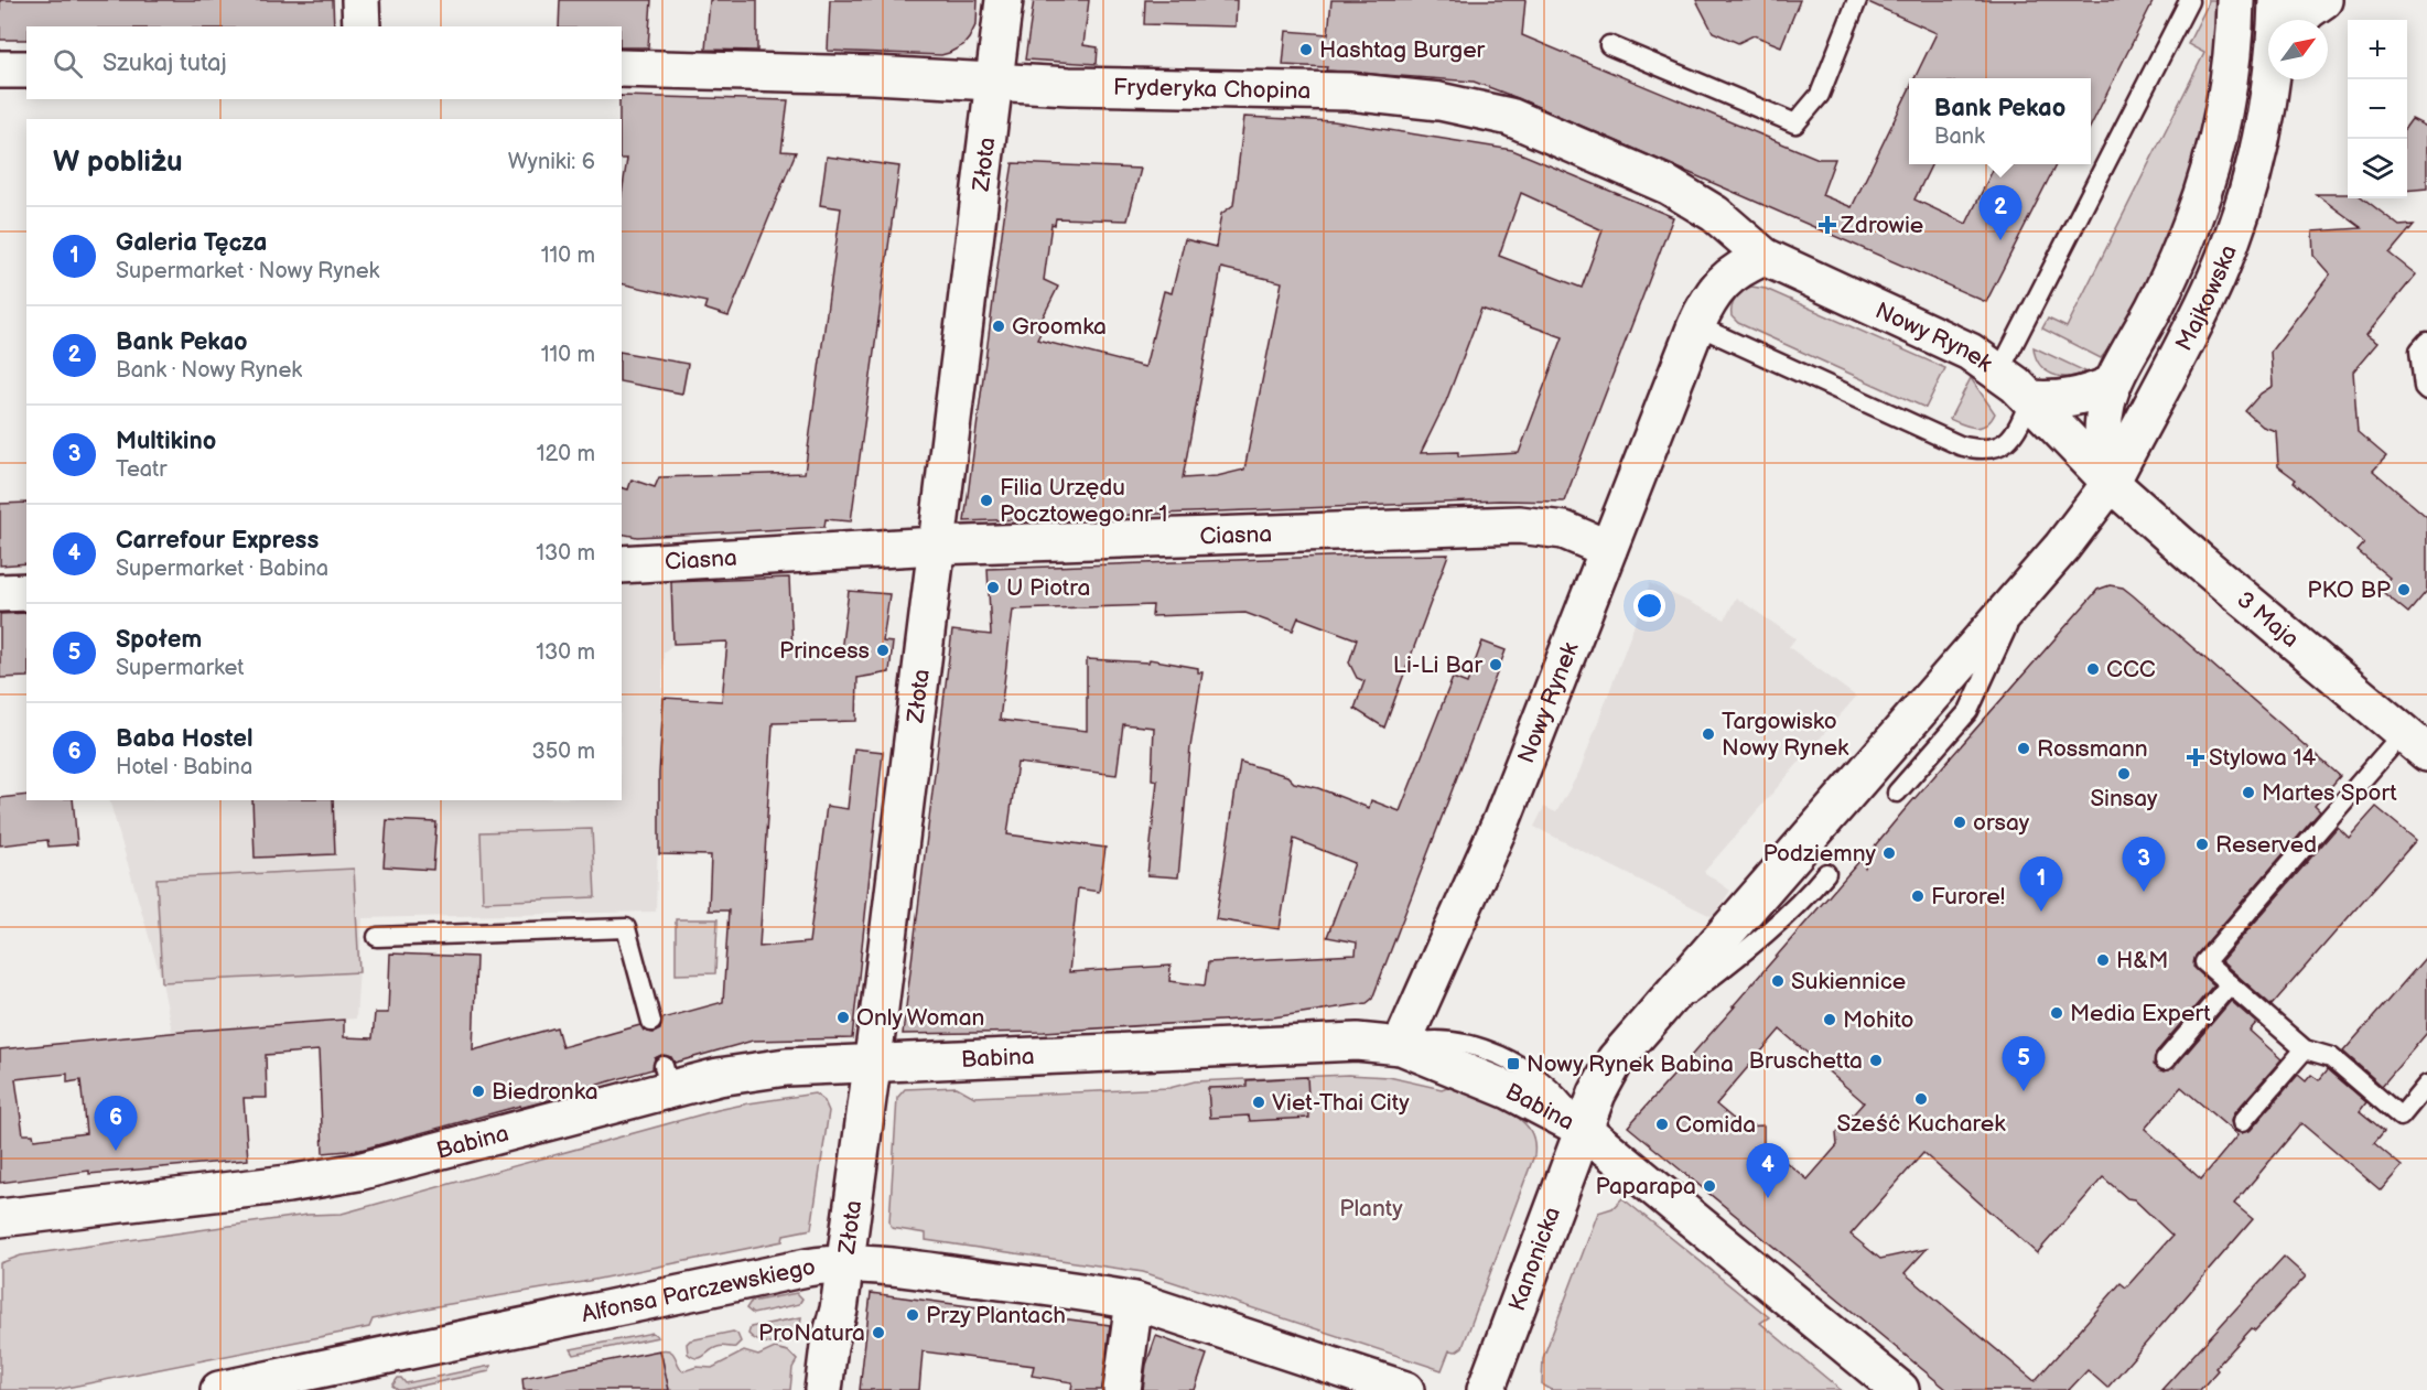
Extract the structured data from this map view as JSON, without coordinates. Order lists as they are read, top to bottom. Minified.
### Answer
{"streets":{"street":["Fryderyka Chopina","Złota","Majkowska","Nowy Rynek","Ciasna","3 Maja","Babina","Kanonicka","Alfonsa Parczewskiego"]},"crossings":[["Fryderyka Chopina","Złota"],["Fryderyka Chopina","Nowy Rynek"],["Złota","Ciasna"],["Złota","Babina"],["Złota","Alfonsa Parczewskiego"],["Majkowska","Nowy Rynek"],["Majkowska","3 Maja"],["Nowy Rynek","Ciasna"],["Nowy Rynek","3 Maja"],["Nowy Rynek","Babina"],["Babina","Kanonicka"]],"parks":["Planty"],"places":{"other":["Hashtag Burger","Groomka","Filia Urzędu Pocztowego nr 1","U Piotra","PKO BP","Princess","Li-Li Bar","CCC","Targowisko Nowy Rynek","Rossmann","Sinsay","Martes Sport","orsay","Reserved","Podziemny","Furore!","H&M","Sukiennice","Media Expert","Only Woman","Mohito","Bruschetta","Biedronka","Sześć Kucharek","Viet-Thai City","Comida","Paparapa","Przy Plantach","ProNatura"],"health":["Zdrowie","Stylowa 14"],"transit":["Nowy Rynek Babina"]},"north":"top right","page":{"map_buttons":["+","−"],"search":"Szukaj tutaj","popup":["Bank Pekao","Bank"],"heading":["W pobliżu","Wyniki: 6"],"pins":["2","3","1","5","6","4"],"list":[{"mark":"1","name":"Galeria Tęcza","note":"Supermarket · Nowy Rynek","value":"110 m"},{"mark":"2","name":"Bank Pekao","note":"Bank · Nowy Rynek","value":"110 m"},{"mark":"3","name":"Multikino","note":"Teatr","value":"120 m"},{"mark":"4","name":"Carrefour Express","note":"Supermarket · Babina","value":"130 m"},{"mark":"5","name":"Społem","note":"Supermarket","value":"130 m"},{"mark":"6","name":"Baba Hostel","note":"Hotel · Babina","value":"350 m"}]}}
